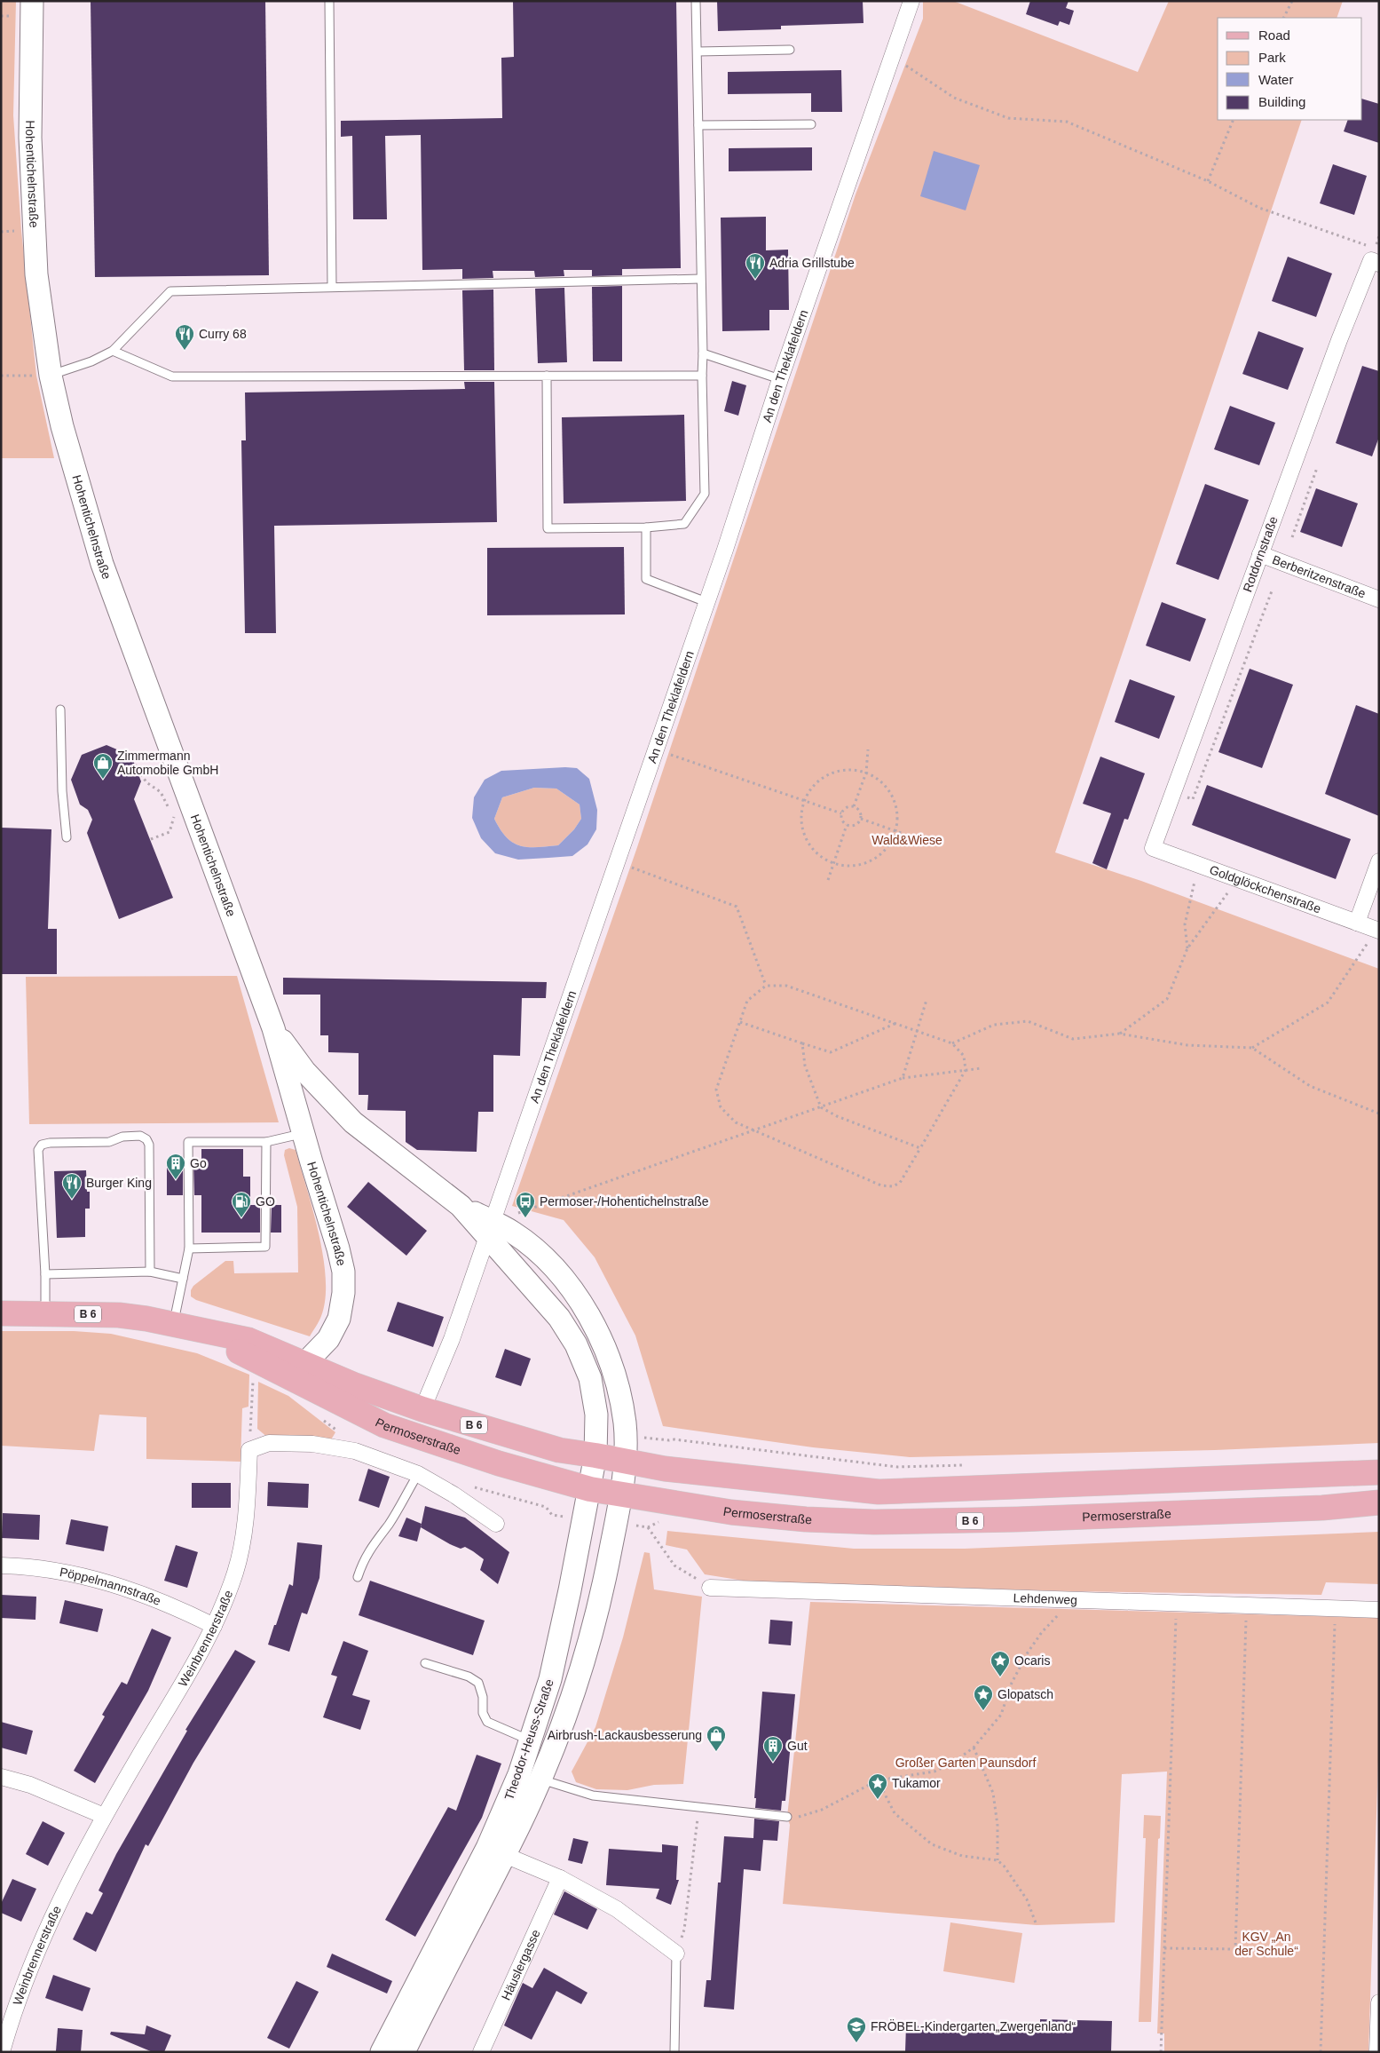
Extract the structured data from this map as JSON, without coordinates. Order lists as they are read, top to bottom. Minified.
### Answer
{"streets":{"main road":["Hohentichelnstraße","B 6","Permoserstraße","Theodor-Heuss-Straße"],"street":["An den Theklafeldern","Rotdornstraße","Berberitzenstraße","Goldglöckchenstraße","Pöppelmannstraße","Lehdenweg","Weinbrennerstraße","Häuslergasse"]},"crossings":[["Hohentichelnstraße","An den Theklafeldern"],["Hohentichelnstraße","Permoserstraße"],["Hohentichelnstraße","Theodor-Heuss-Straße"],["An den Theklafeldern","Permoserstraße"],["Rotdornstraße","Berberitzenstraße"],["Rotdornstraße","Goldglöckchenstraße"],["Permoserstraße","Theodor-Heuss-Straße"],["Pöppelmannstraße","Weinbrennerstraße"]],"parks":["Wald&Wiese","Großer Garten Paunsdorf","KGV „An der Schule“"],"places":{"restaurant":["Adria Grillstube","Curry 68","Burger King"],"shop":["Zimmermann Automobile GmbH","Airbrush-Lackausbesserung"],"building":["Go","Gut"],"fuel station":["GO"],"bus stop":["Permoser-/Hohentichelnstraße"],"place":["Ocaris","Glopatsch","Tukamor"],"school or university":["FRÖBEL-Kindergarten„Zwergenland“"]},"legend":["Road","Park","Water","Building"]}
